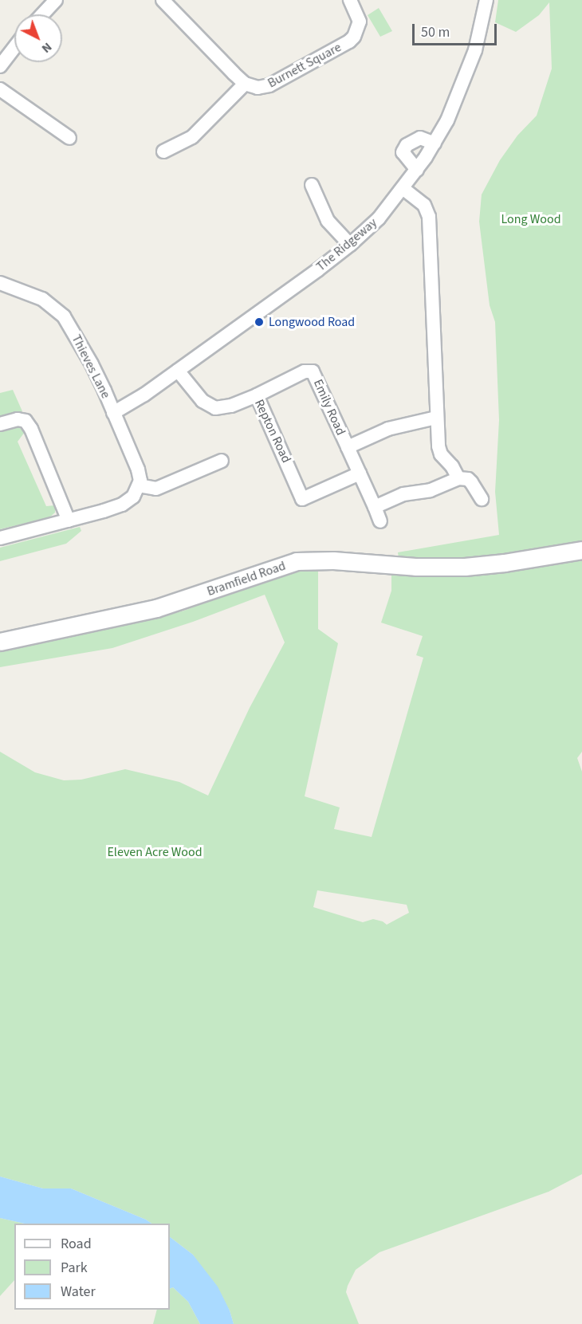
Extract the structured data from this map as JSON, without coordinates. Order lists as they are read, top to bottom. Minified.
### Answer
{"streets":{"street":["Burnett Square","The Ridgeway","Thieves Lane","Emily Road","Repton Road","Bramfield Road"]},"crossings":[["The Ridgeway","Thieves Lane"],["The Ridgeway","Repton Road"],["Emily Road","Repton Road"]],"parks":["Long Wood","Eleven Acre Wood"],"places":["Longwood Road"],"legend":["Road","Park","Water"],"scale_bar":"50 m","north":"bottom right"}
